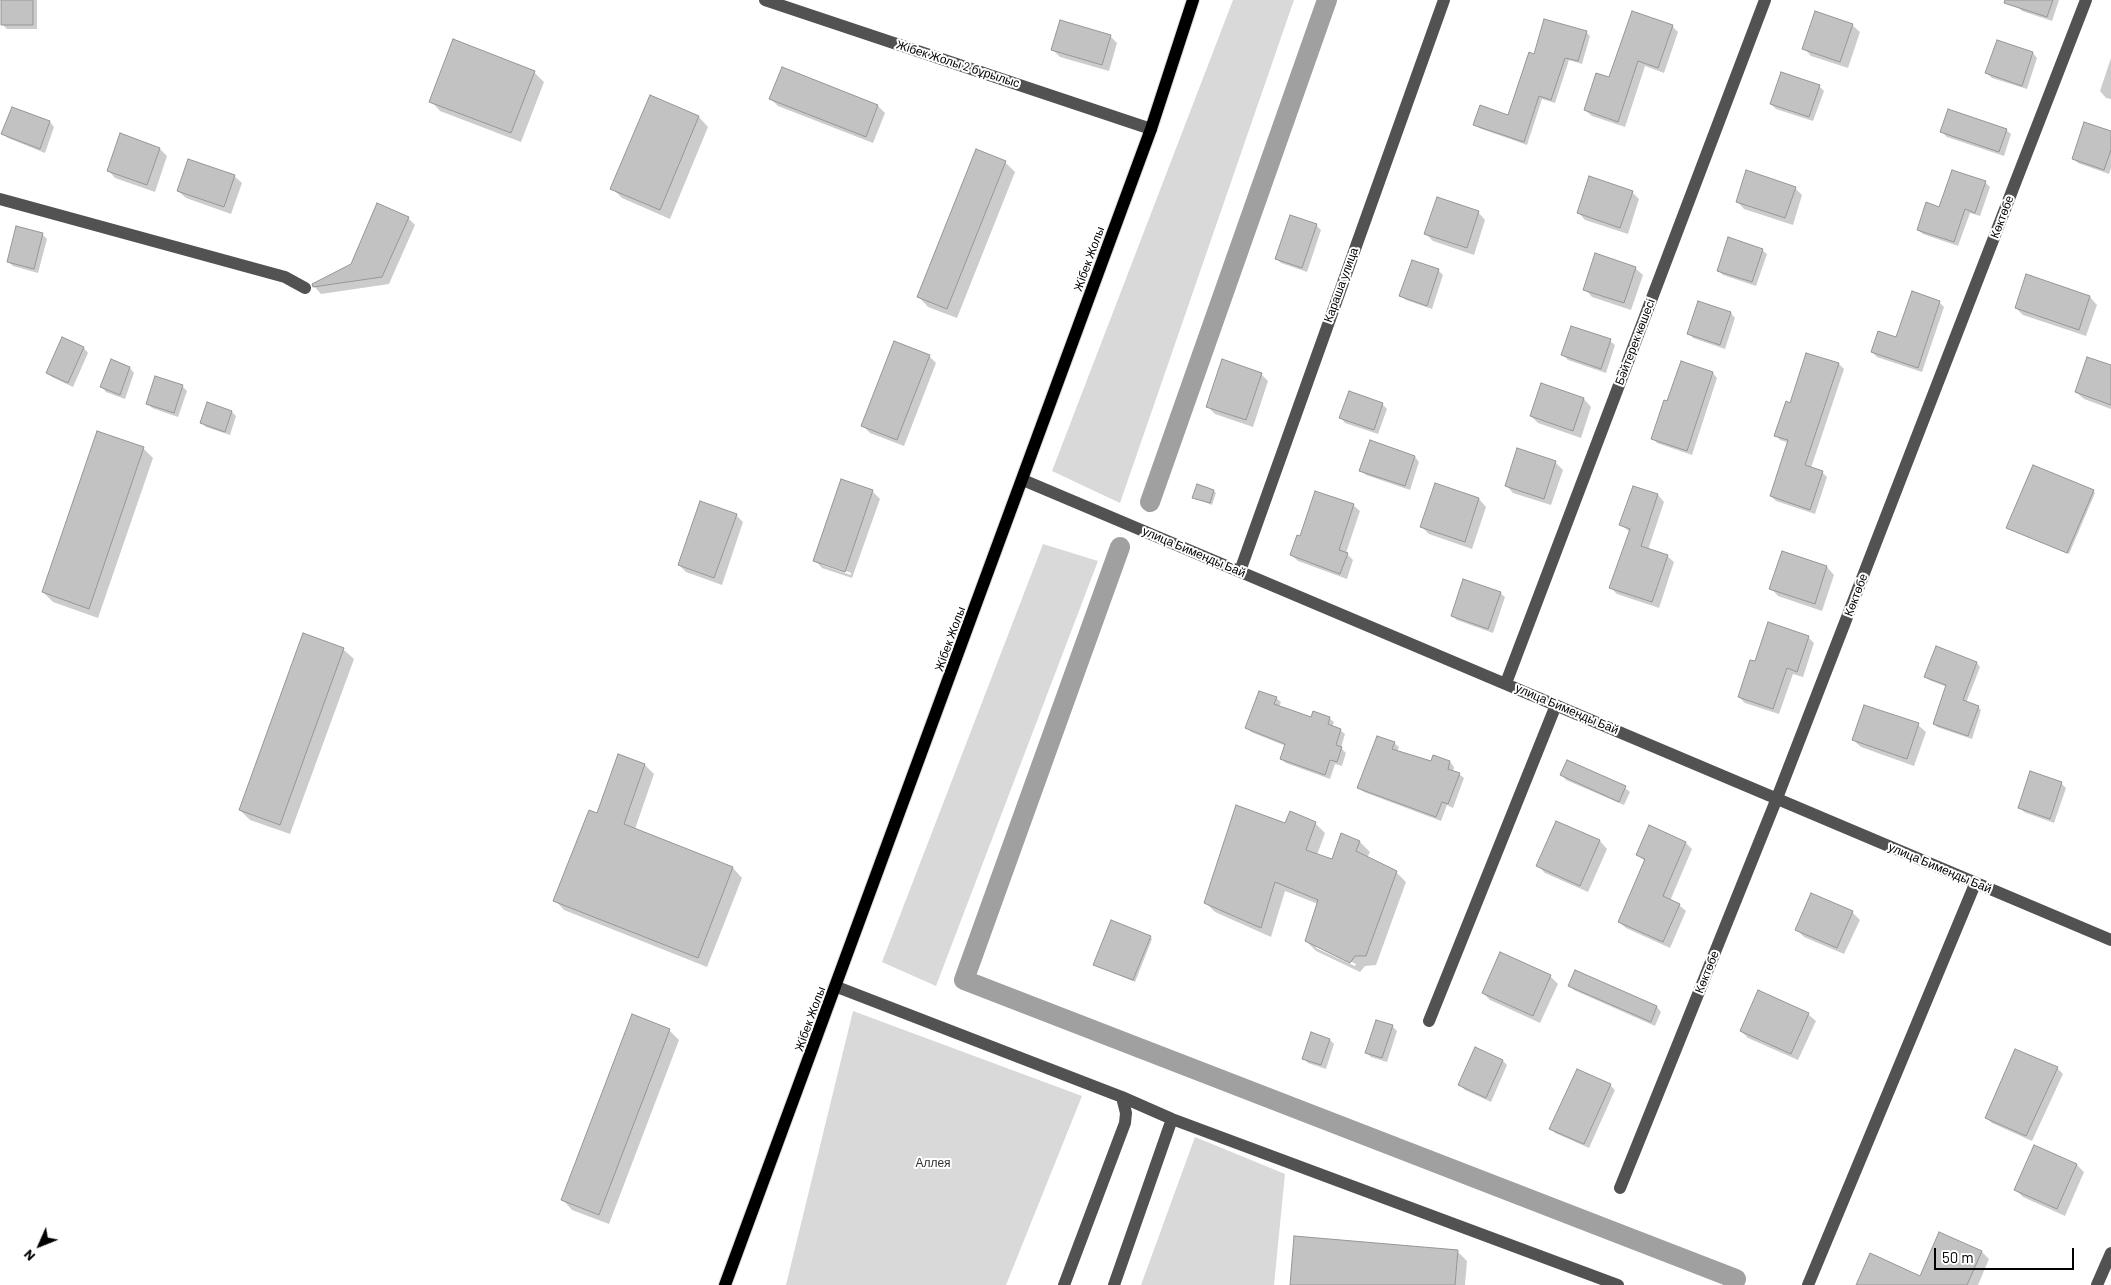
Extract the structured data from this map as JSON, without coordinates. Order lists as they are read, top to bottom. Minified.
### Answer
{"streets":{"main road":["Жібек Жолы"],"street":["Жібек Жолы 2 бұрылыс","Көктөбе","Караша улица","Бәйтерек көшесі","улица Бименды Бай"]},"crossings":[["Жібек Жолы 2 бұрылыс","Жібек Жолы"],["Көктөбе","улица Бименды Бай"],["Жібек Жолы","улица Бименды Бай"],["Караша улица","улица Бименды Бай"],["Бәйтерек көшесі","улица Бименды Бай"]],"parks":["Аллея"],"scale_bar":"50 m","north":"bottom left"}
